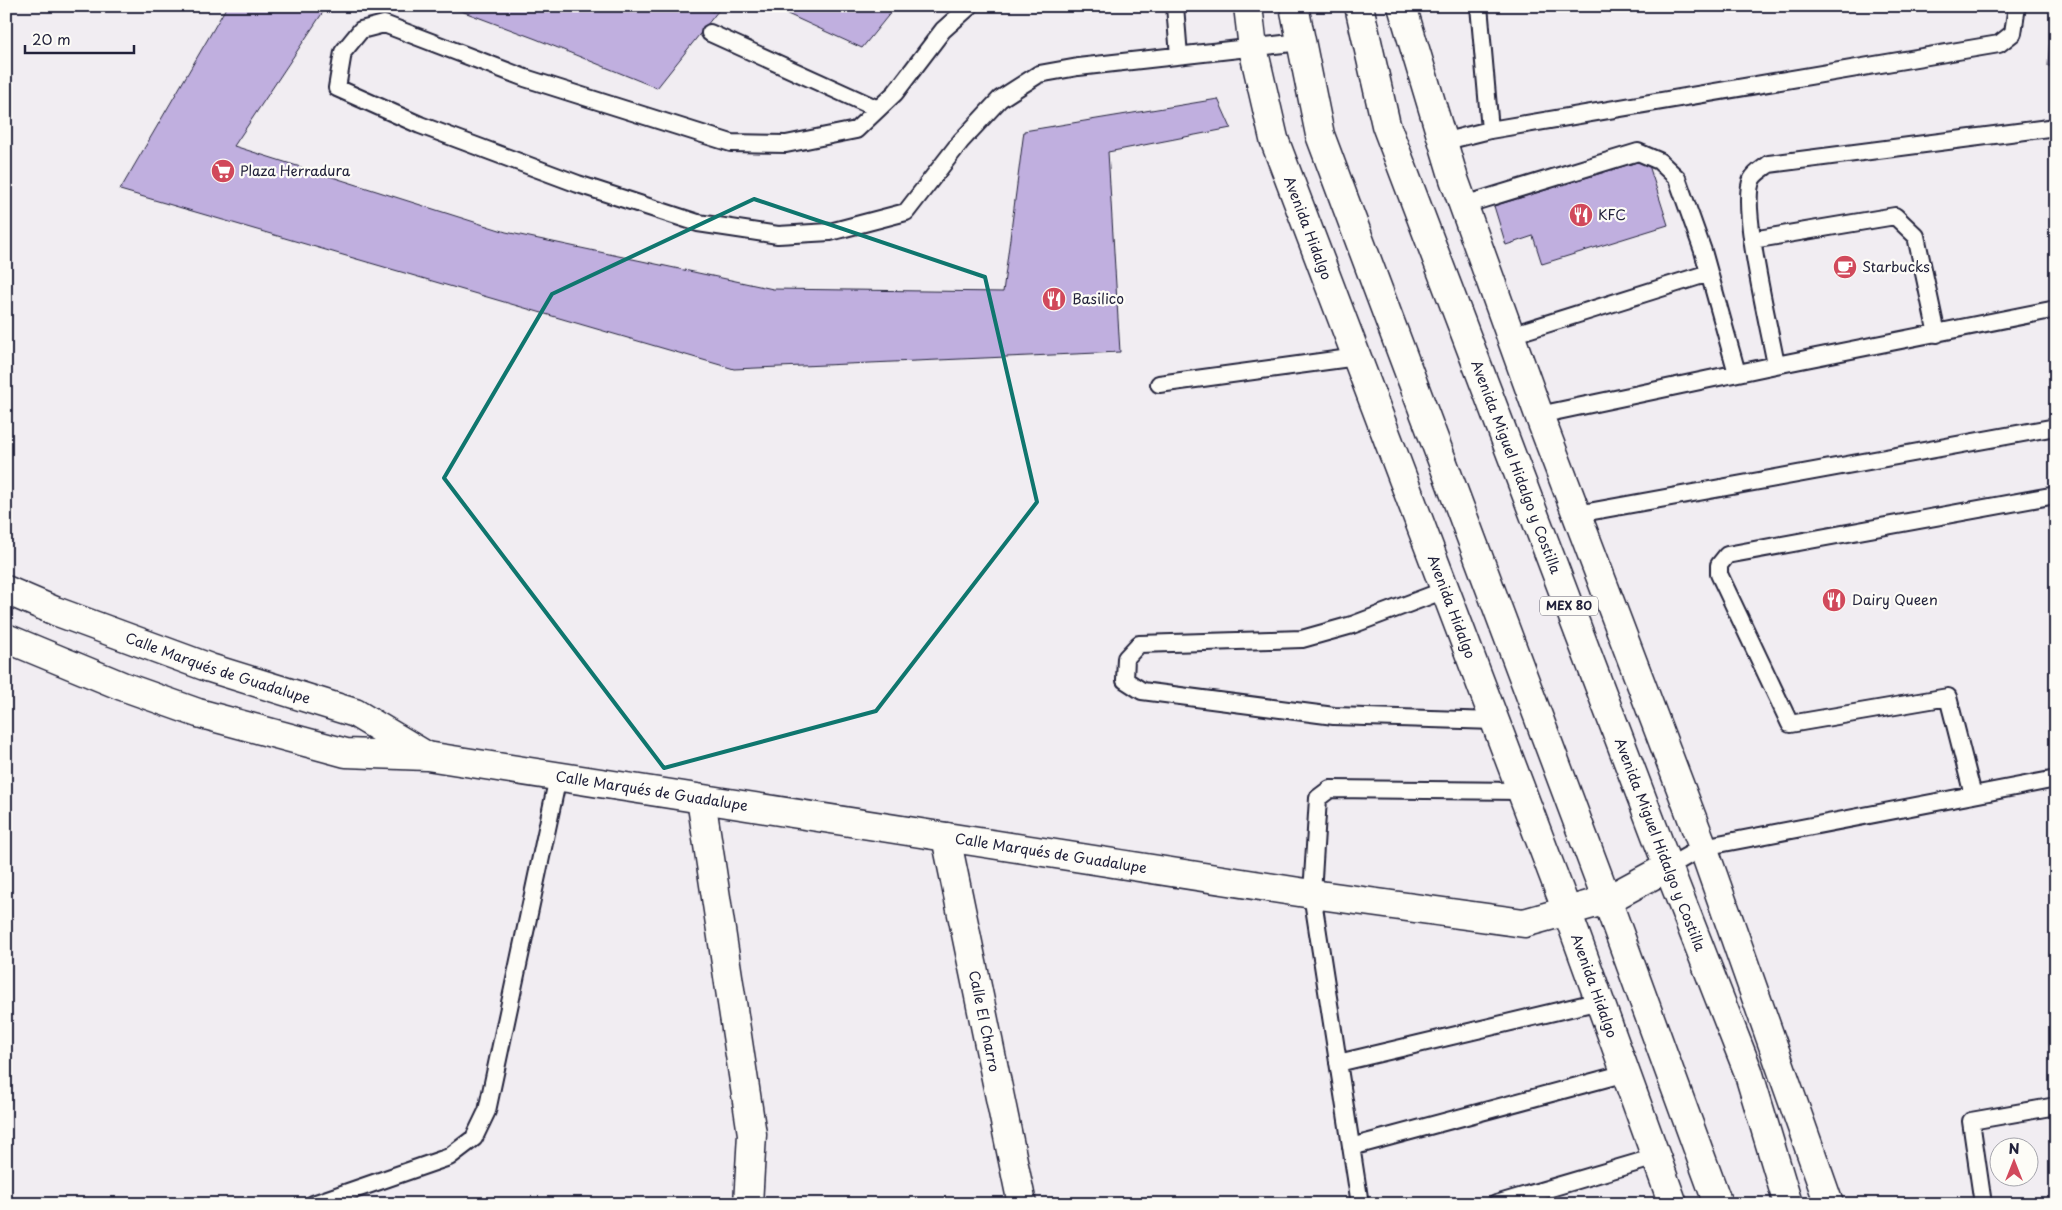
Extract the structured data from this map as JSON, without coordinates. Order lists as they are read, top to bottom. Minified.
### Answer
{"streets":{"street":["Avenida Hidalgo","Avenida Miguel Hidalgo y Costilla","MEX 80","Calle Marqués de Guadalupe","Calle El Charro"]},"crossings":[["Avenida Hidalgo","Calle Marqués de Guadalupe"],["Avenida Miguel Hidalgo y Costilla","Calle Marqués de Guadalupe"],["Calle Marqués de Guadalupe","Calle El Charro"]],"places":{"supermarket":["Plaza Herradura"],"restaurant":["KFC","Basilico","Dairy Queen"],"cafe":["Starbucks"]},"scale_bar":"20 m","north":"top"}
